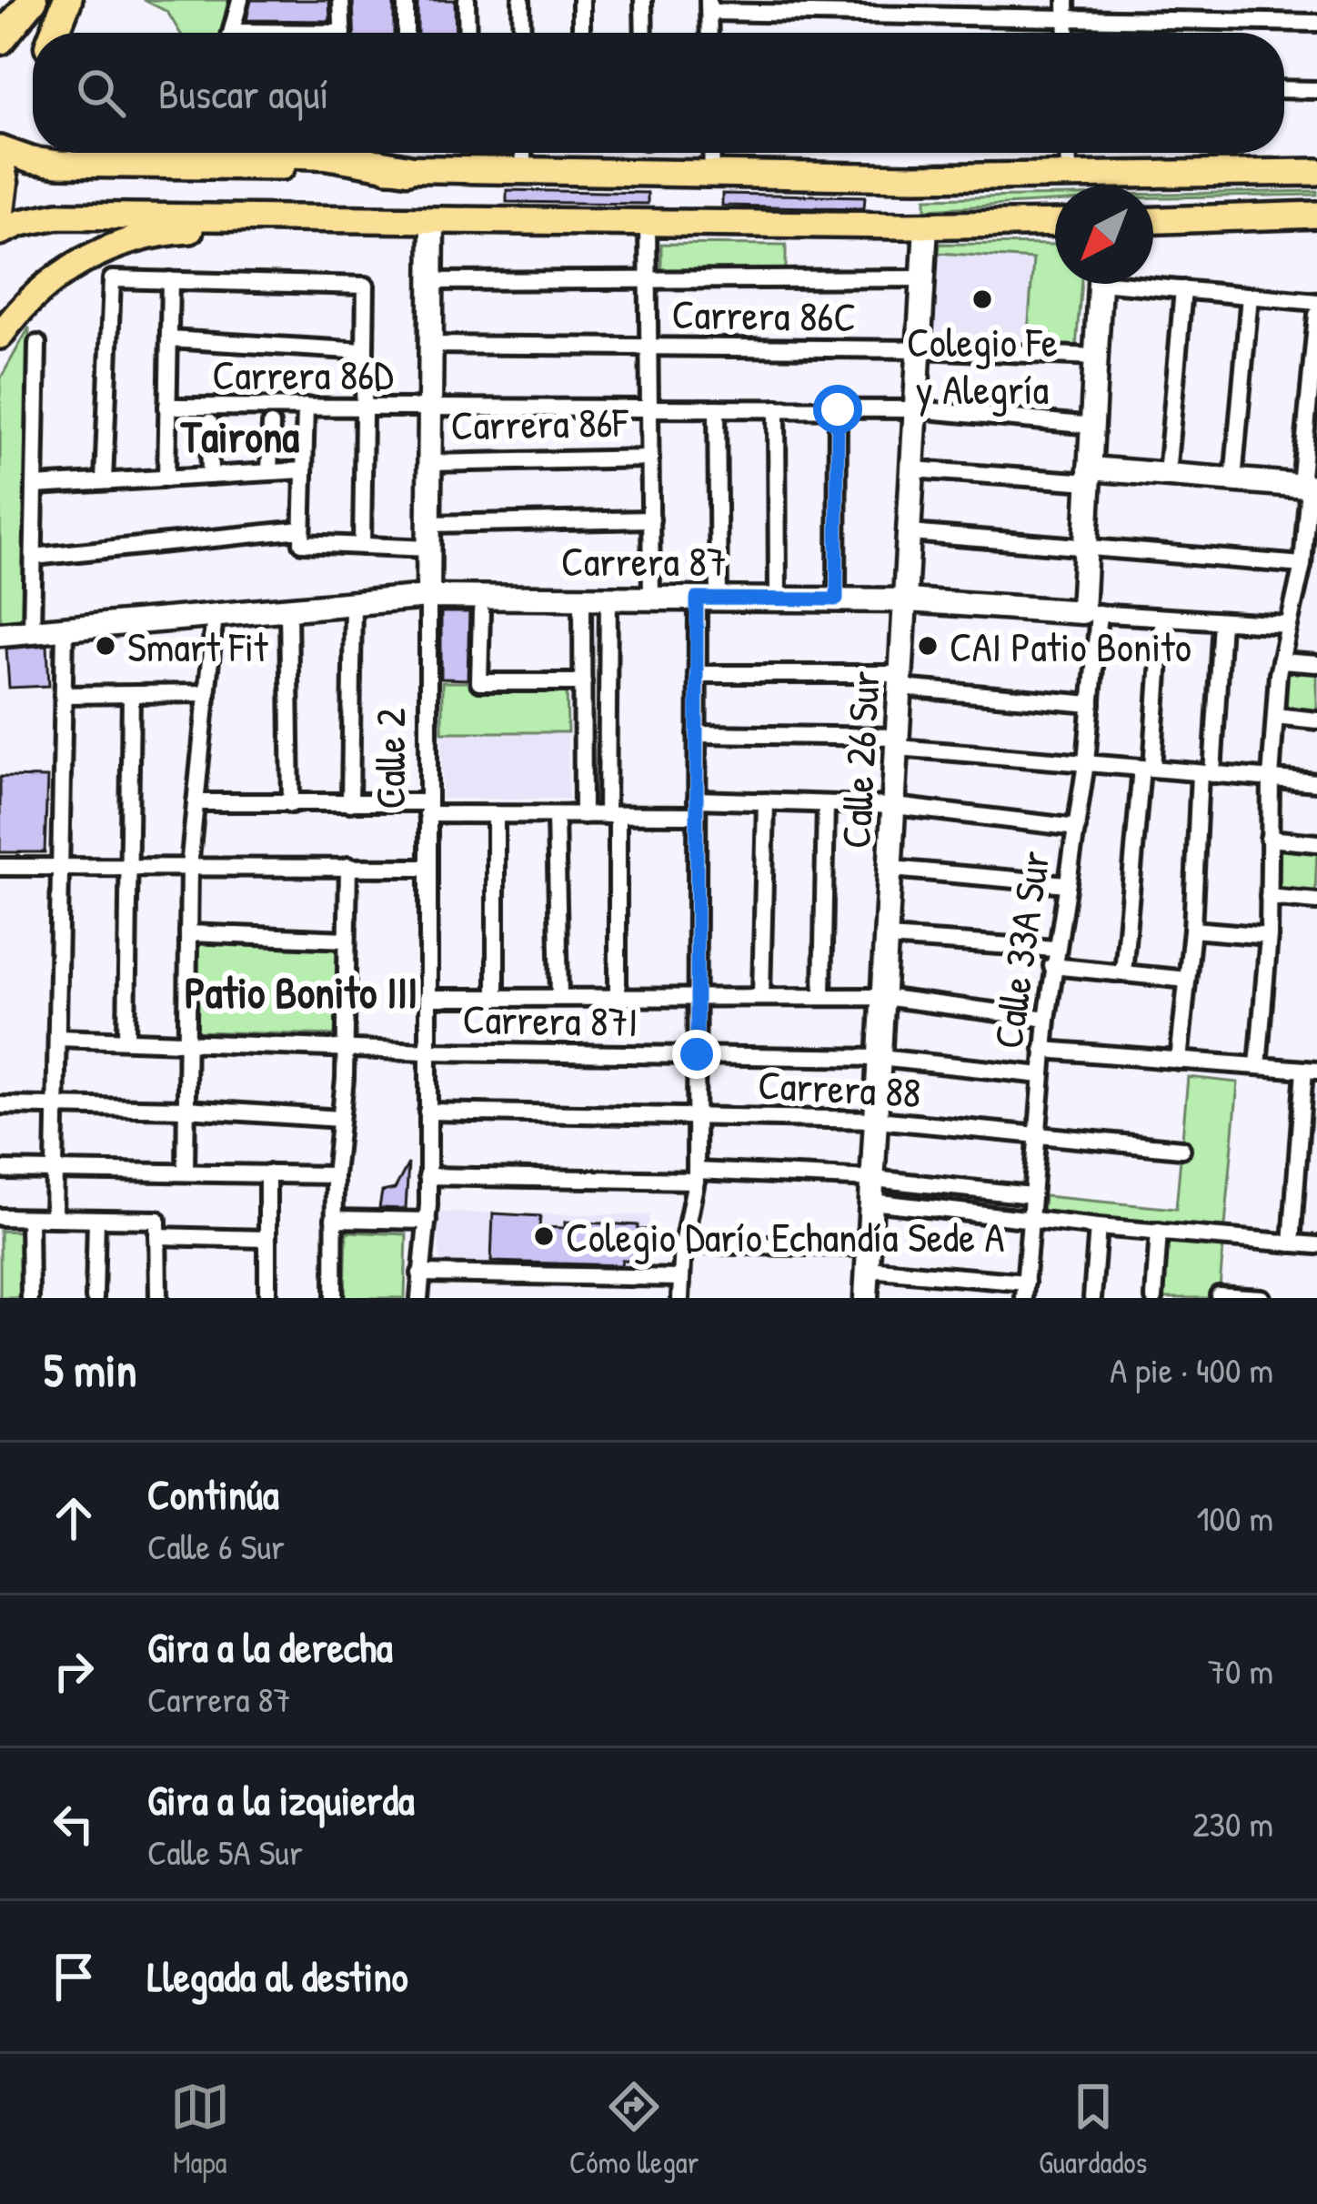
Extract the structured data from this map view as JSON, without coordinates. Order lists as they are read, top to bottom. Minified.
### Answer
{"streets":{"street":["Carrera 86C","Carrera 86D","Carrera 86F","Carrera 87","Calle 2","Calle 26 Sur","Calle 33A Sur","Carrera 87I","Carrera 88"]},"crossings":[["Carrera 86C","Calle 2"],["Carrera 86C","Calle 26 Sur"],["Carrera 86C","Calle 33A Sur"],["Carrera 86D","Calle 2"],["Carrera 86D","Calle 26 Sur"],["Carrera 86D","Calle 33A Sur"],["Carrera 86F","Calle 2"],["Carrera 87","Calle 2"],["Carrera 87","Calle 26 Sur"],["Carrera 87","Calle 33A Sur"],["Calle 2","Carrera 87I"],["Calle 2","Carrera 88"],["Calle 26 Sur","Carrera 87I"],["Calle 26 Sur","Carrera 88"],["Calle 33A Sur","Carrera 87I"],["Calle 33A Sur","Carrera 88"]],"districts":["Tairona","Patio Bonito III"],"places":["Colegio Fe y Alegría","Smart Fit","CAI Patio Bonito","Colegio Darío Echandía Sede A"],"north":"bottom left","page":{"search":"Buscar aquí","heading":["5 min","A pie · 400 m"],"list":[["Continúa","Calle 6 Sur","100 m"],["Gira a la derecha","Carrera 87","70 m"],["Gira a la izquierda","Calle 5A Sur","230 m"],"Llegada al destino"],"nav":["Mapa","Cómo llegar","Guardados"]}}
